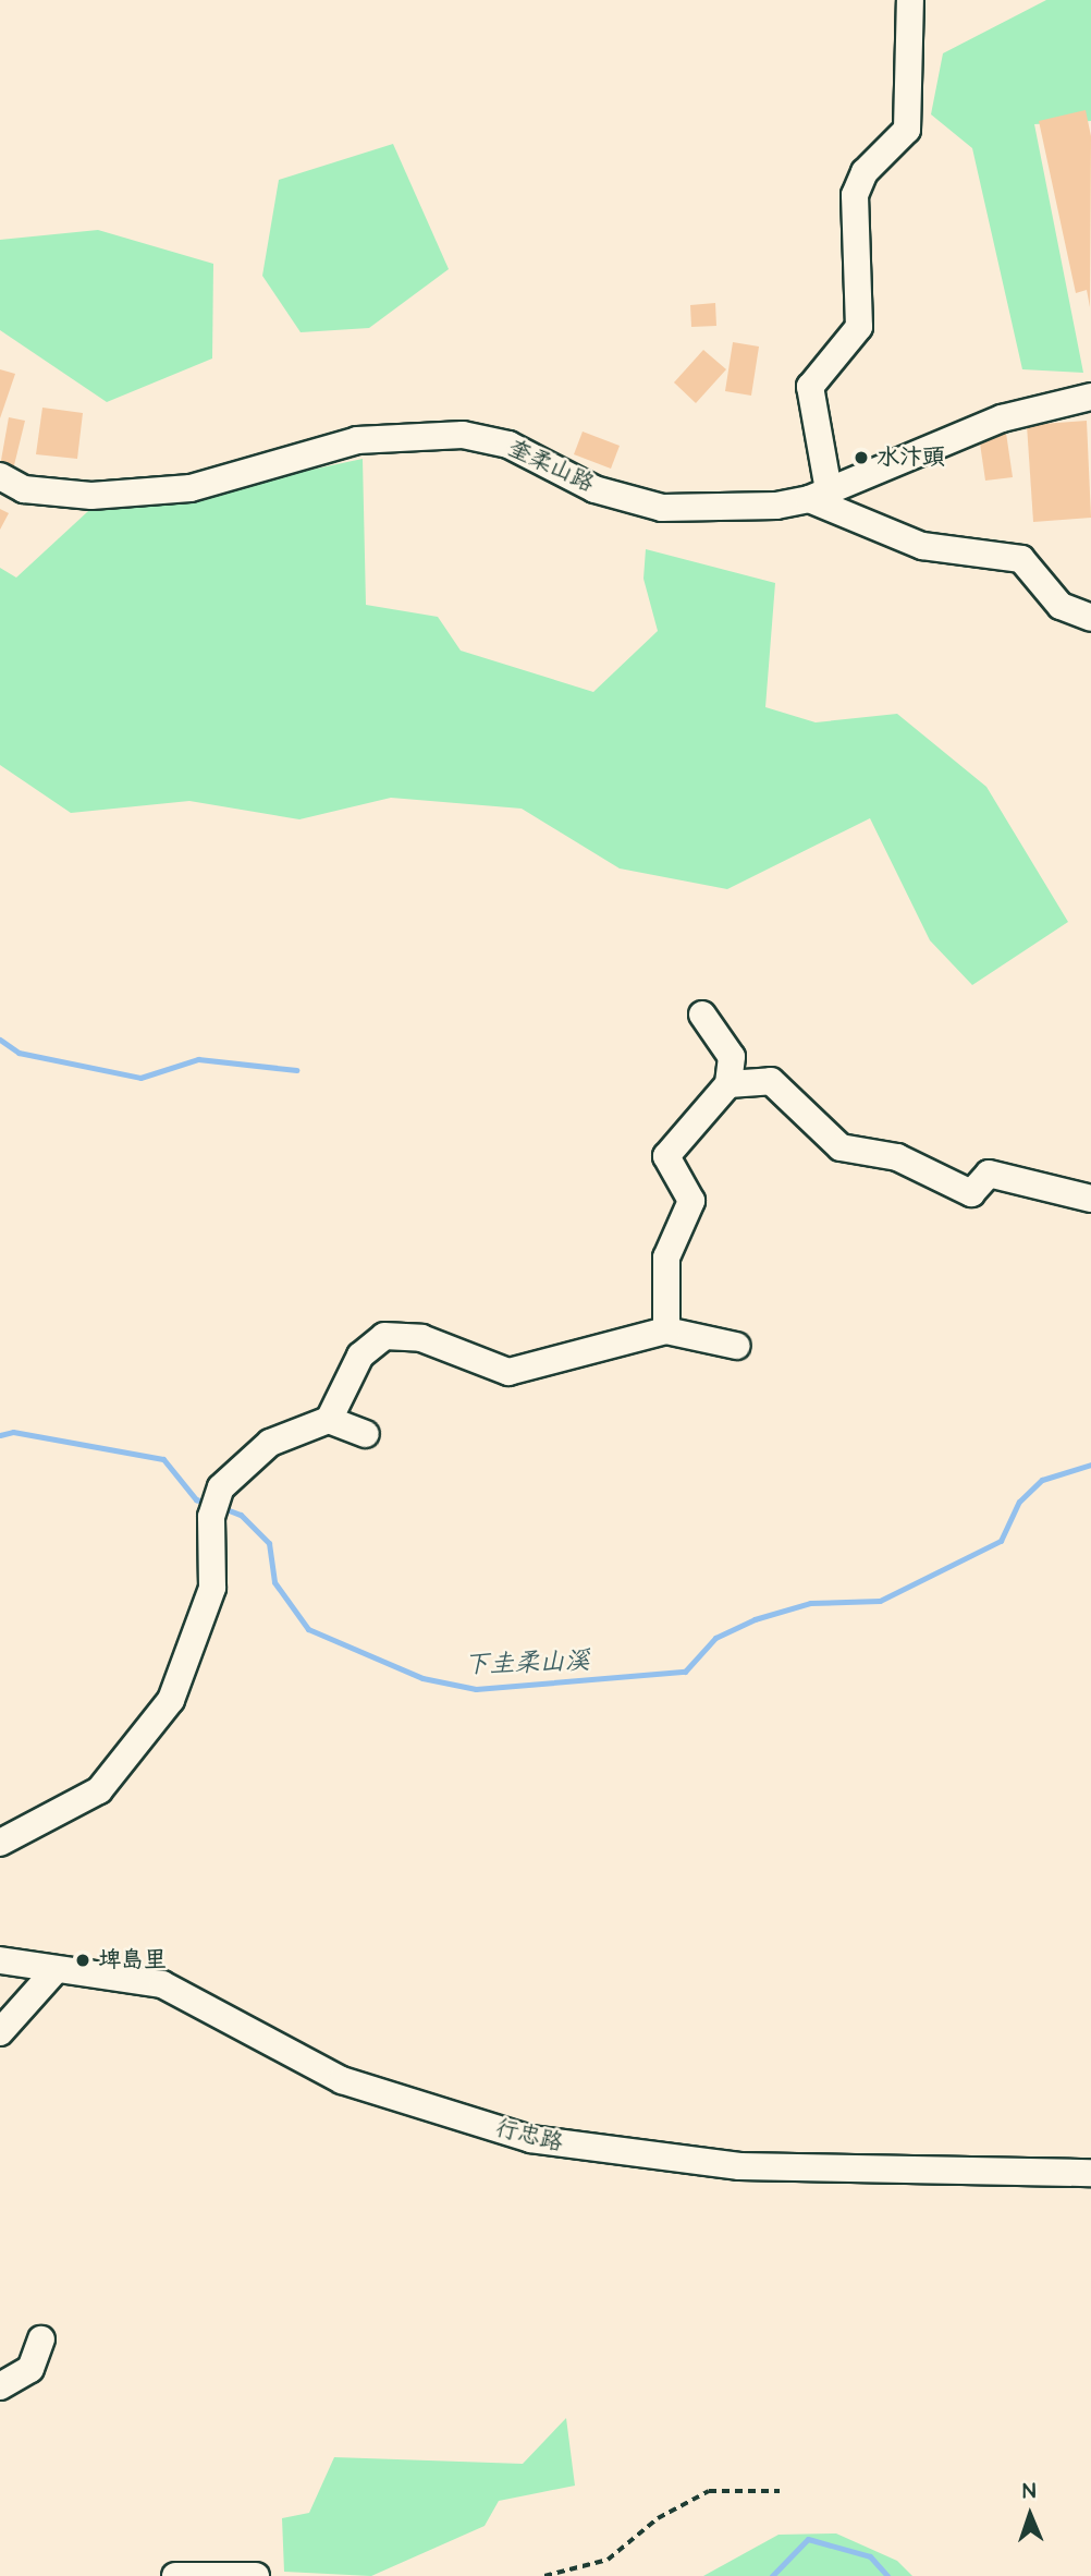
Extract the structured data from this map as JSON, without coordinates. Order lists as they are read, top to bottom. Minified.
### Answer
{"streets":{"street":["奎柔山路","行忠路"]},"water":["下圭柔山溪"],"places":["水汴頭","埤島里"],"north":"top"}
